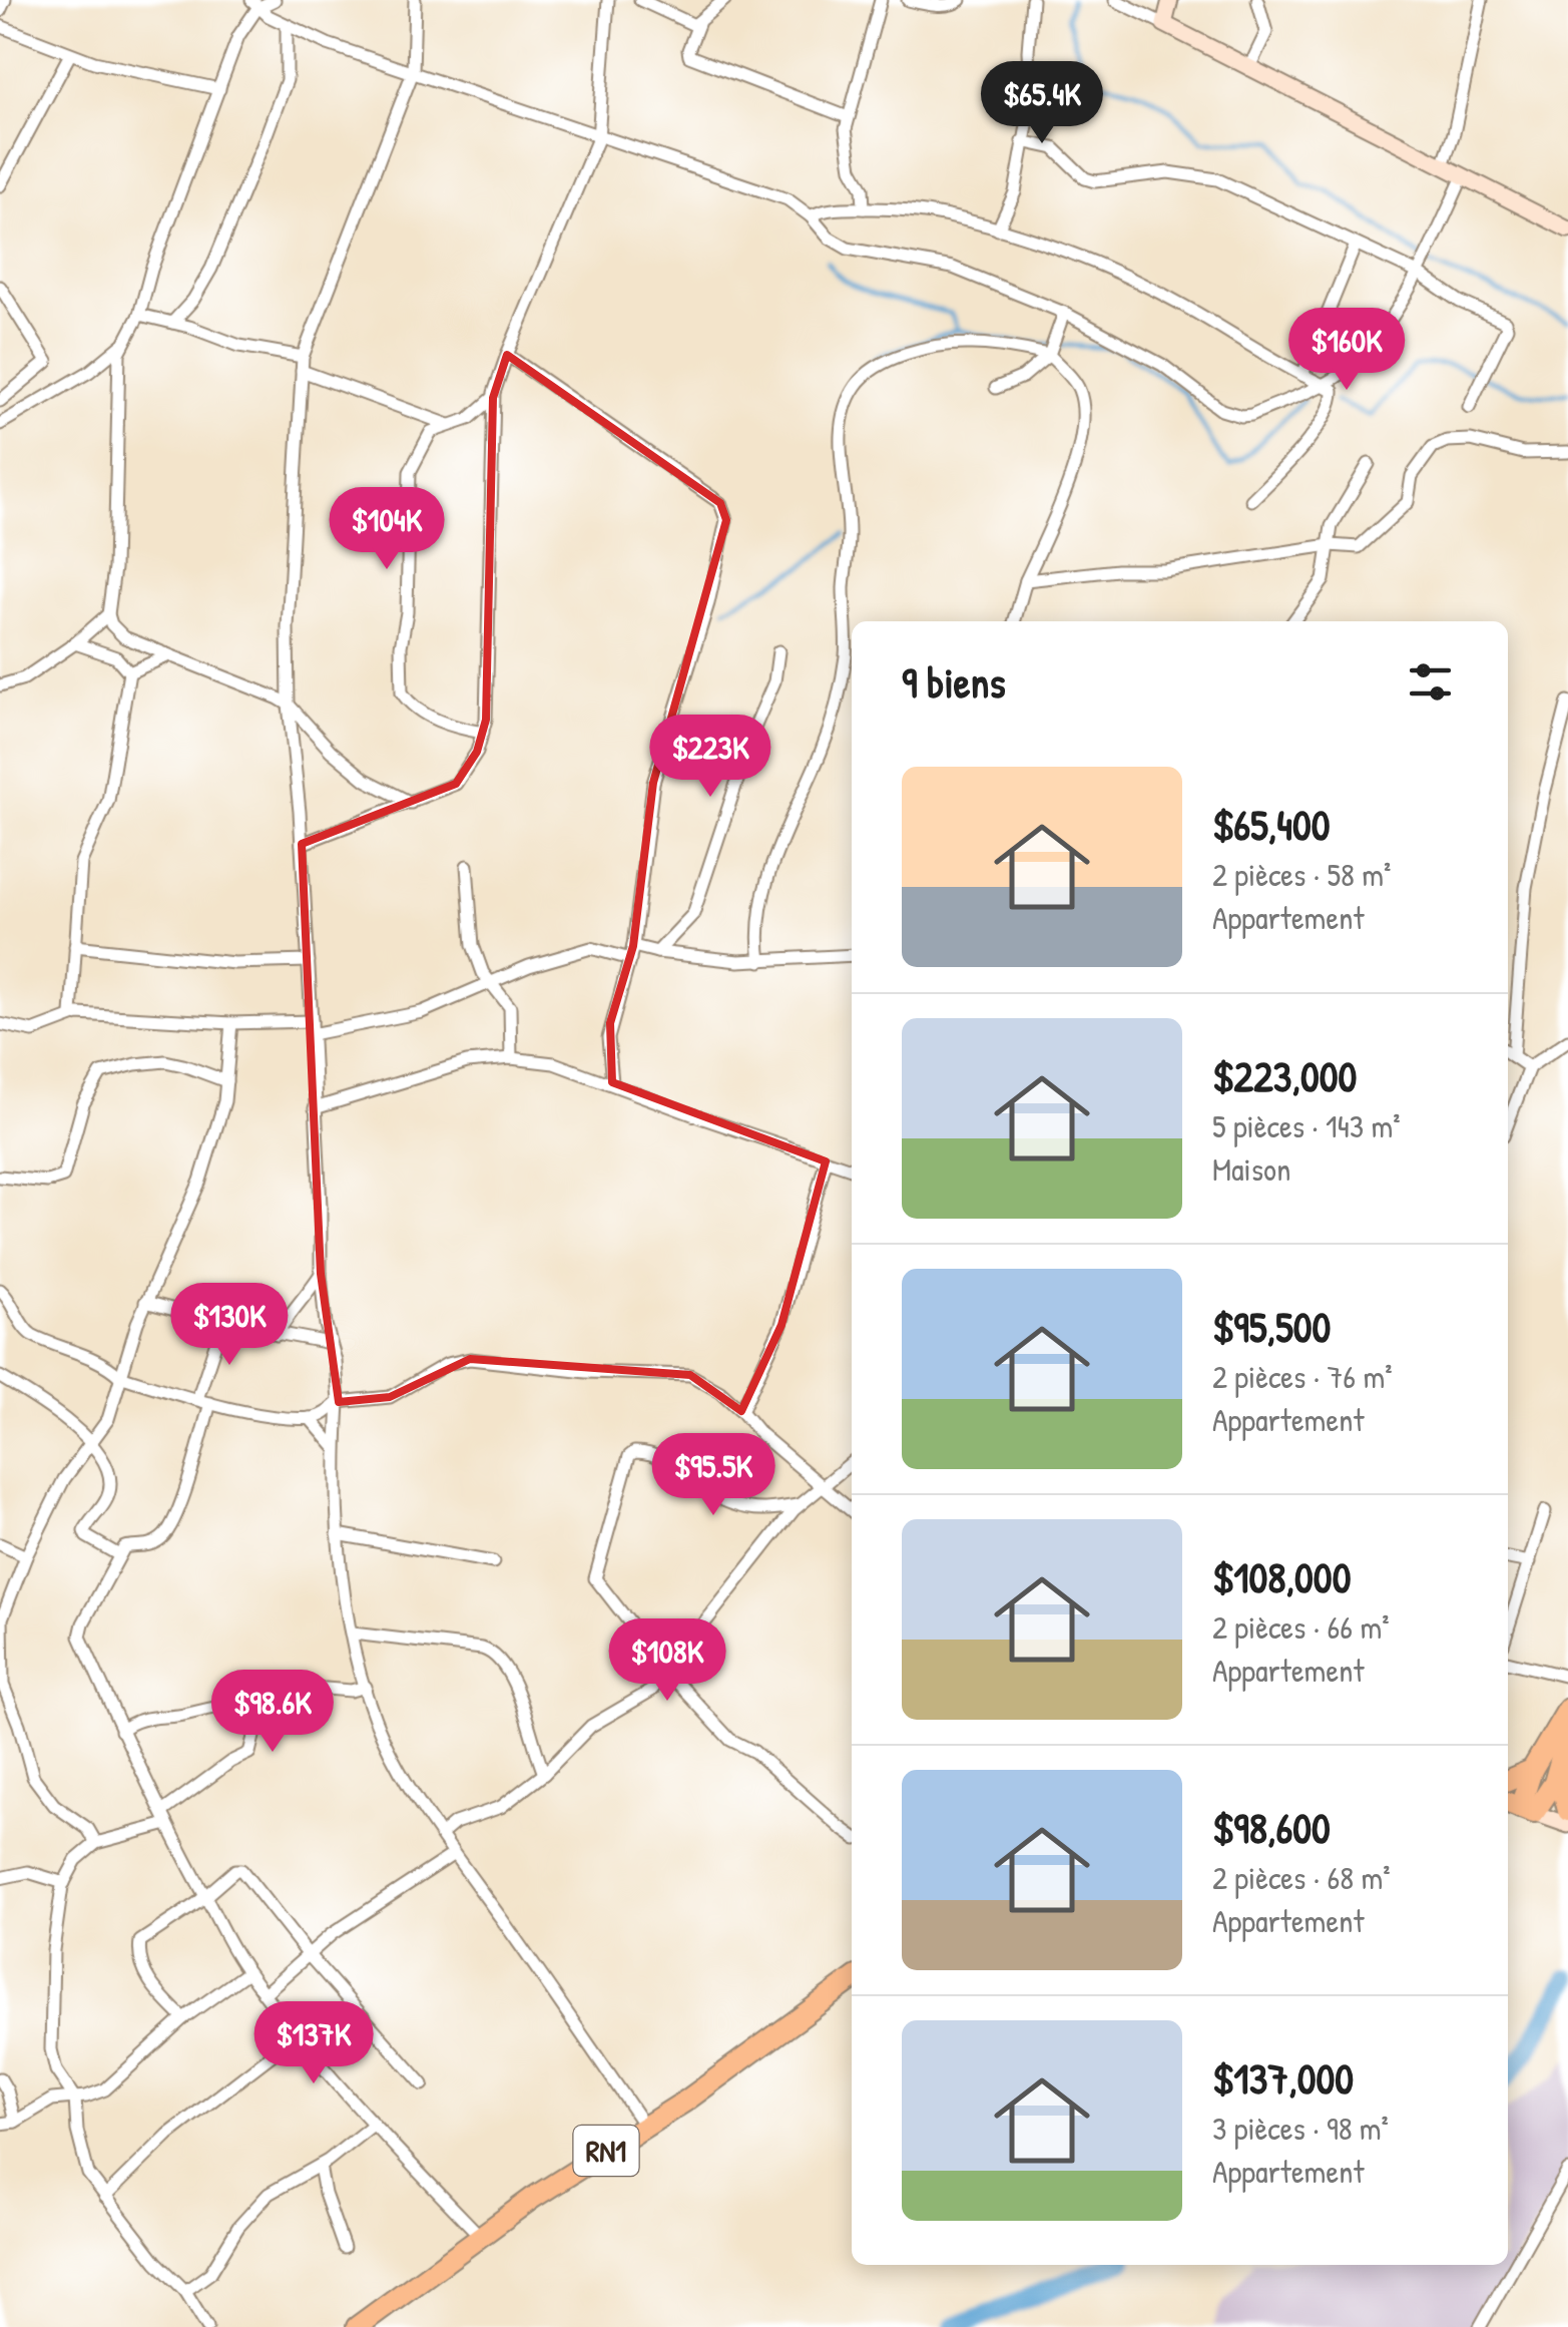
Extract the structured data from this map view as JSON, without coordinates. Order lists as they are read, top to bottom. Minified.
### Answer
{"streets":{"highway":["RN1"]},"page":{"price":["$65.4K","$160K","$104K","$223K","$130K","$95.5K","$108K","$98.6K","$137K"],"heading":"9 biens","list":[{"name":"$65,400","note":"2 pièces · 58 m² · Appartement"},{"name":"$223,000","note":"5 pièces · 143 m² · Maison"},{"name":"$95,500","note":"2 pièces · 76 m² · Appartement"},{"name":"$108,000","note":"2 pièces · 66 m² · Appartement"},{"name":"$98,600","note":"2 pièces · 68 m² · Appartement"},{"name":"$137,000","note":"3 pièces · 98 m² · Appartement"}]}}
